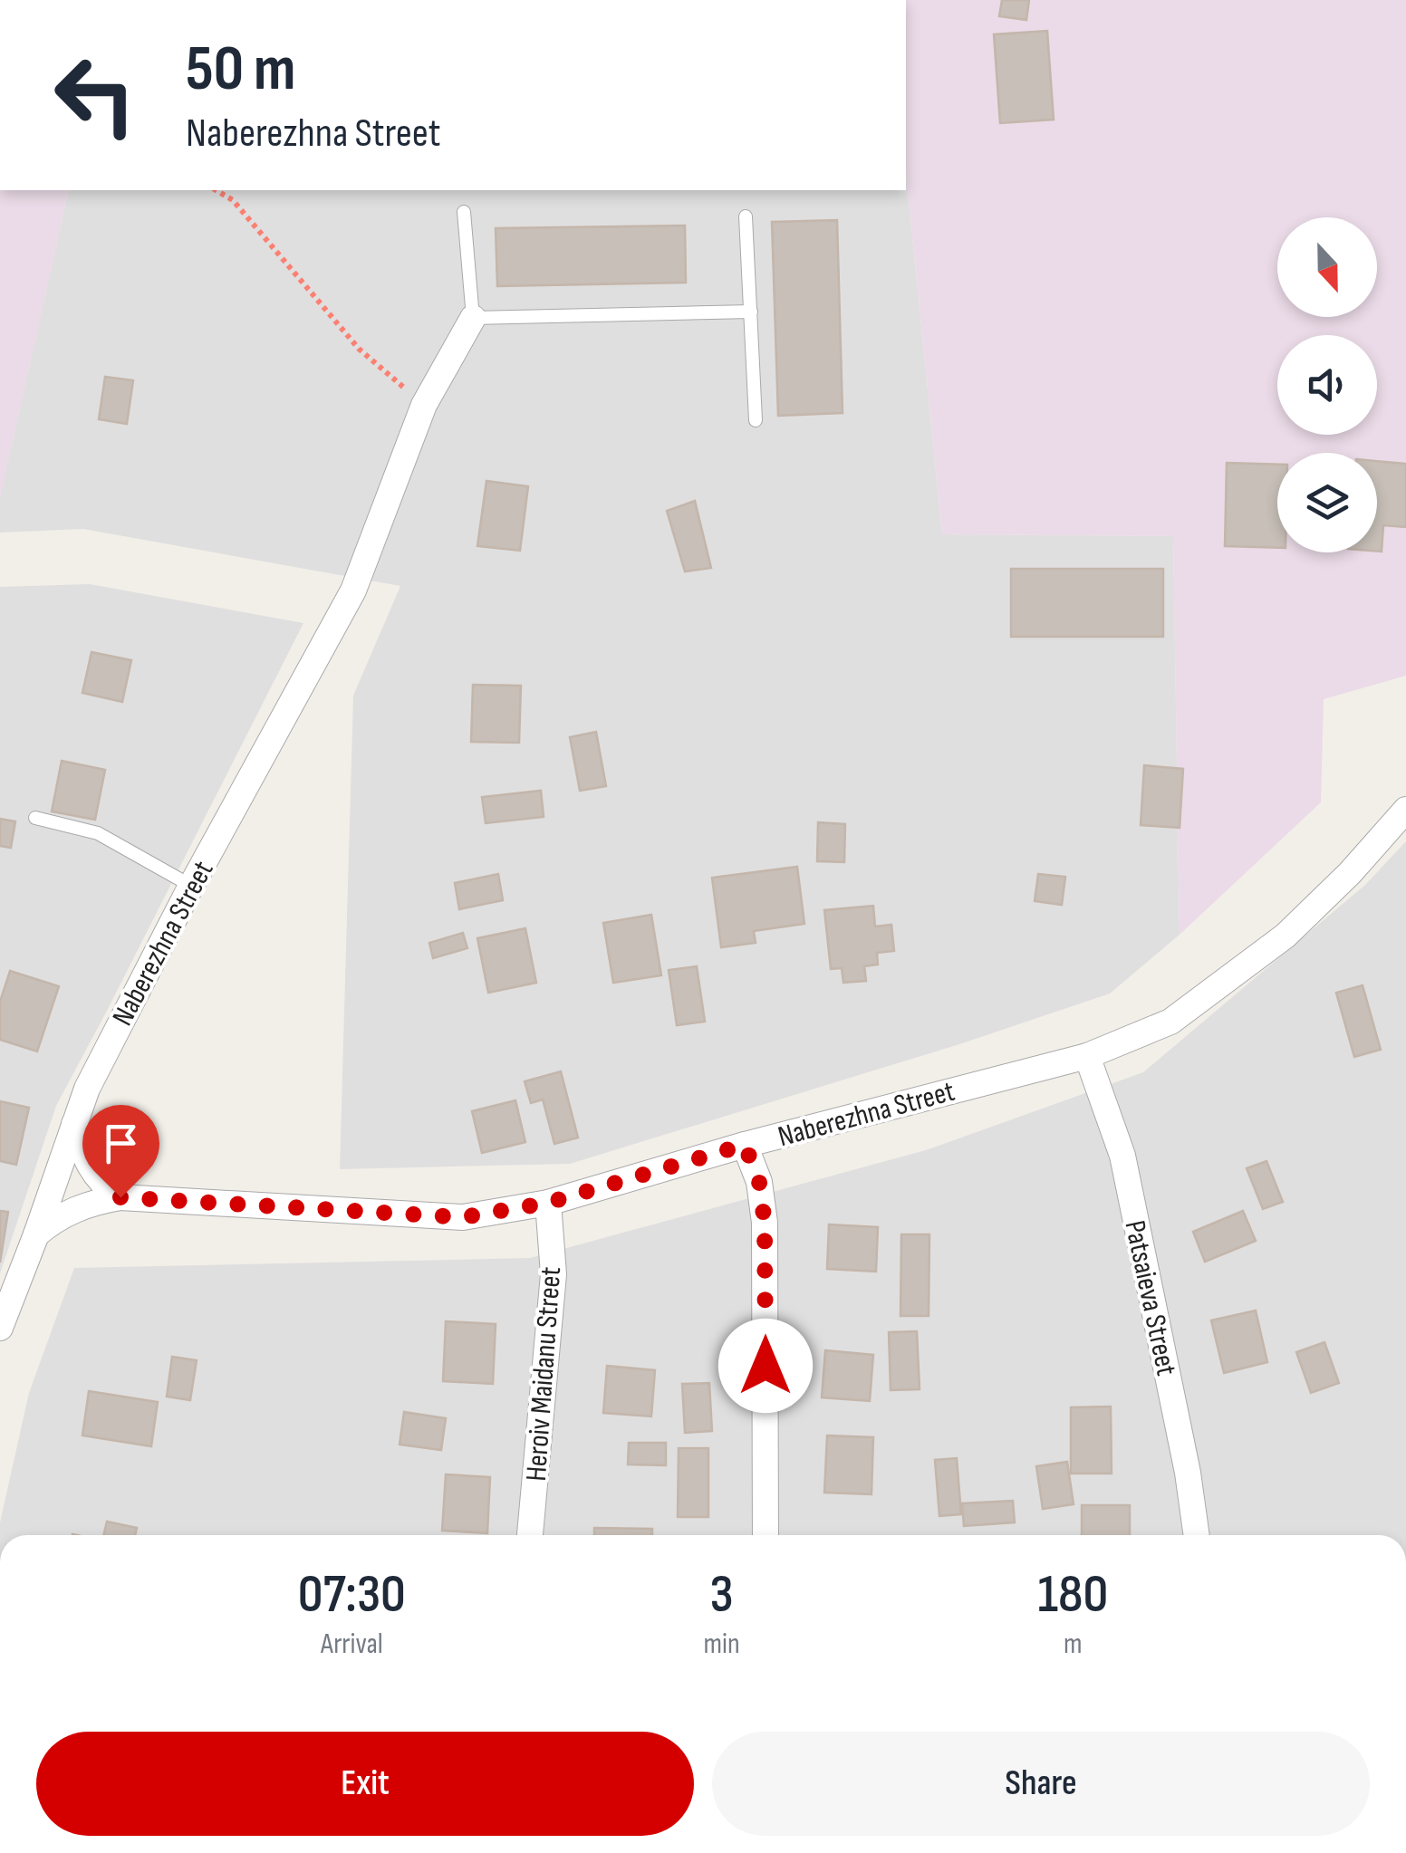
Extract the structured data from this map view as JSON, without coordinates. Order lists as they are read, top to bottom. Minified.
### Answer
{"streets":{"street":["Naberezhna Street","Patsaieva Street","Heroiv Maidanu Street"]},"crossings":[["Naberezhna Street","Patsaieva Street"],["Naberezhna Street","Heroiv Maidanu Street"]],"north":"bottom","page":{"turn":["50 m","Naberezhna Street"],"eta":["07:30","Arrival","3","min","180","m"],"buttons":["Exit","Share"]}}
